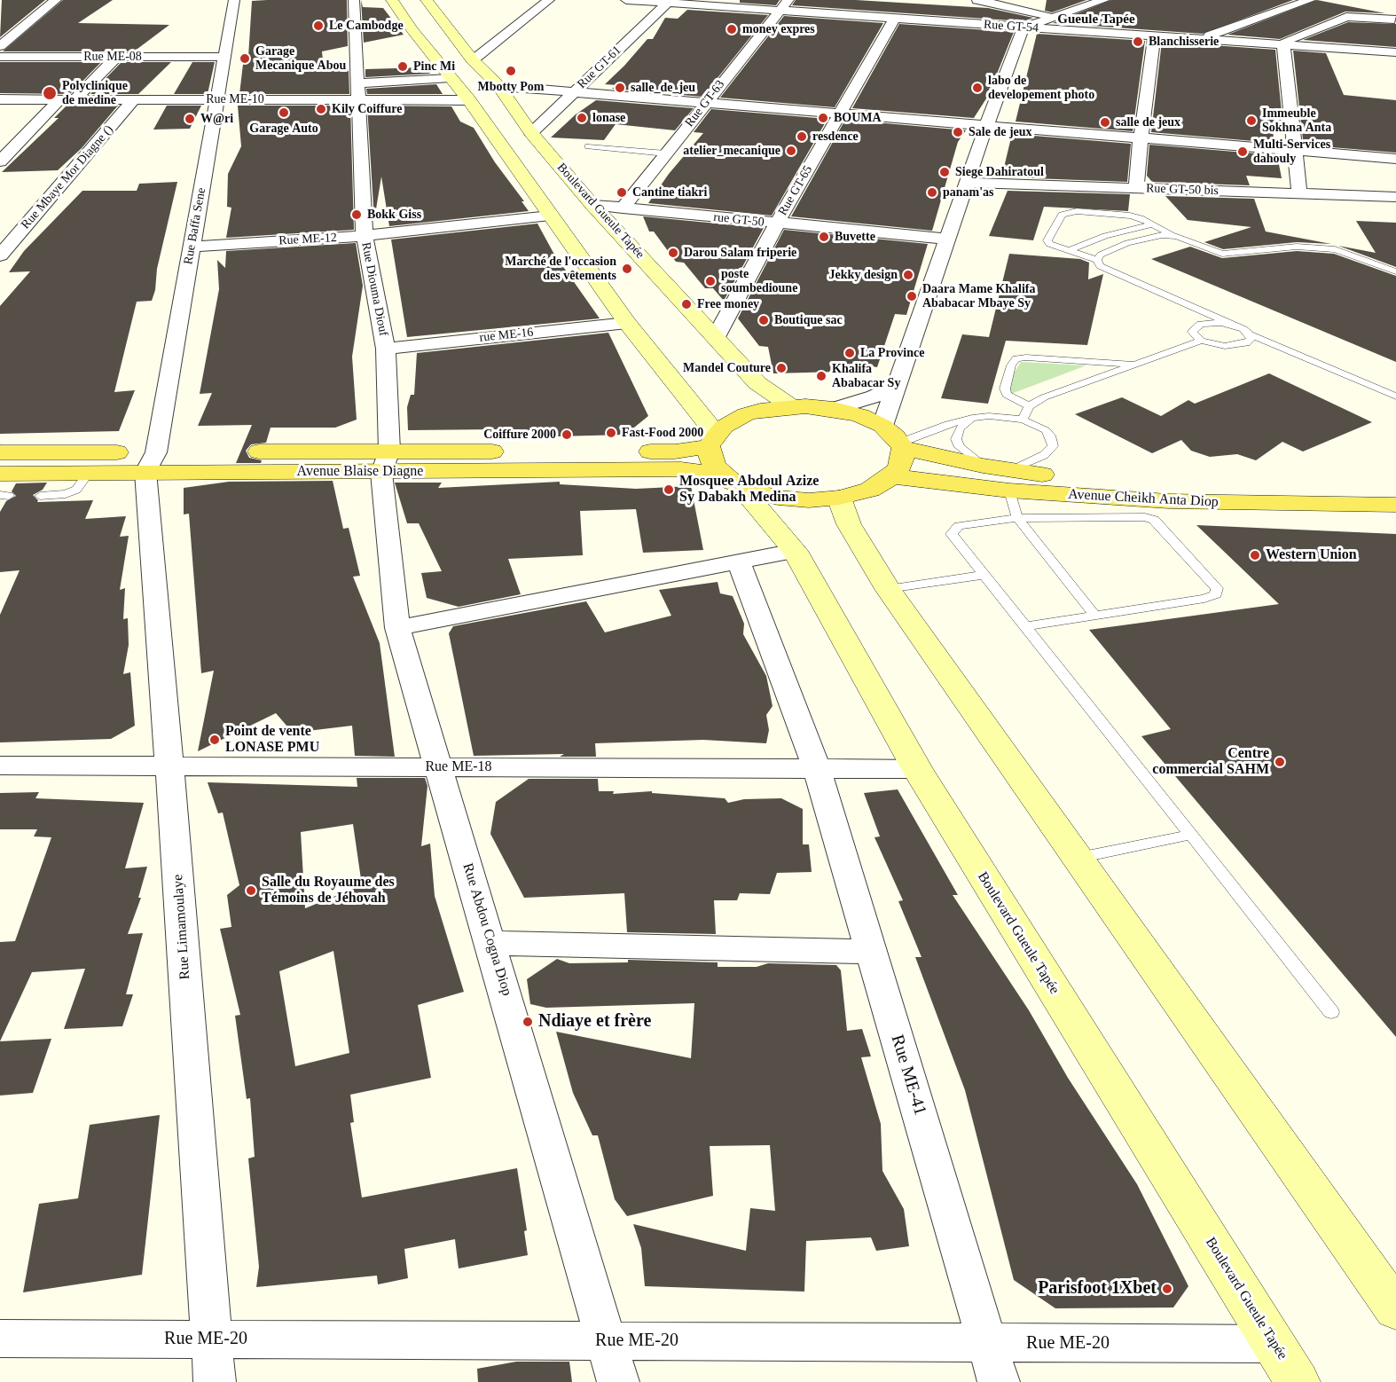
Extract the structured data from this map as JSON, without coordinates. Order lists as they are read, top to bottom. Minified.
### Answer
{"streets":{"main road":["Avenue Blaise Diagne","Avenue Cheikh Anta Diop"],"street":["Rue GT-54","Rue ME-08","Rue GT-61","Rue ME-10","Rue GT-63","Rue Mbaye Mor Diagne ()","Rue GT-50 bis","Rue GT-65","Boulevard Gueule Tapée","rue GT-50","Rue Baffa Sene","Rue ME-12","Rue Diouma Diouf","rue ME-16","Rue ME-18","Rue Limamoulaye","Rue Abdou Cogna Diop","Rue ME-41","Rue ME-20"]},"crossings":[["Rue GT-54","Rue GT-61"],["Rue GT-54","Rue GT-63"],["Rue GT-54","Rue GT-65"],["Rue ME-08","Rue Baffa Sene"],["Rue GT-61","Boulevard Gueule Tapée"],["Rue ME-10","Rue Mbaye Mor Diagne ()"],["Rue ME-10","Rue Baffa Sene"],["Rue ME-10","Rue Diouma Diouf"],["Rue GT-63","rue GT-50"],["Rue GT-65","Boulevard Gueule Tapée"],["Rue GT-65","rue GT-50"],["Boulevard Gueule Tapée","rue GT-50"],["Boulevard Gueule Tapée","Avenue Blaise Diagne"],["Boulevard Gueule Tapée","Rue ME-18"],["Boulevard Gueule Tapée","Rue ME-20"],["Rue Baffa Sene","Rue ME-12"],["Rue Baffa Sene","Avenue Blaise Diagne"],["Rue Baffa Sene","Rue Limamoulaye"],["Rue ME-12","Rue Diouma Diouf"],["Rue Diouma Diouf","rue ME-16"],["Rue Diouma Diouf","Avenue Blaise Diagne"],["Rue Diouma Diouf","Rue Abdou Cogna Diop"],["Avenue Blaise Diagne","Avenue Cheikh Anta Diop"],["Avenue Blaise Diagne","Rue Limamoulaye"],["Avenue Blaise Diagne","Rue Abdou Cogna Diop"],["Rue ME-18","Rue Limamoulaye"],["Rue ME-18","Rue Abdou Cogna Diop"],["Rue ME-18","Rue ME-41"],["Rue Limamoulaye","Rue ME-20"],["Rue Abdou Cogna Diop","Rue ME-20"],["Rue ME-41","Rue ME-20"]],"districts":["Gueule Tapée"],"places":["Le Cambodge","money expres","Blanchisserie","Garage Mecanique Abou","Pinc Mi","Mbotty Pom","salle_de_jeu","labo de developement photo","Polyclinique de medine","Kily Coiffure","Garage Auto","lonase","BOUMA","W@ri","Immeuble Sokhna Anta","salle de jeux","Sale de jeux","resdence","atelier_mecanique","Multi-Services dahouly","Siege Dahiratoul","Cantine tiakri","panam'as","Bokk Giss","Buvette","Darou Salam friperie","Marché de l'occasion des vêtements","Jekky design","poste soumbedioune","Daara Mame Khalifa Ababacar Mbaye Sy","Free money","Boutique sac","La Province","Mandel Couture","Khalifa Ababacar Sy","Fast-Food 2000","Coiffure 2000","Mosquee Abdoul Azize Sy Dabakh Medina","Western Union","Point de vente LONASE PMU","Centre commercial SAHM","Salle du Royaume des Témoins de Jéhovah","Ndiaye et frère","Parisfoot 1Xbet"]}
